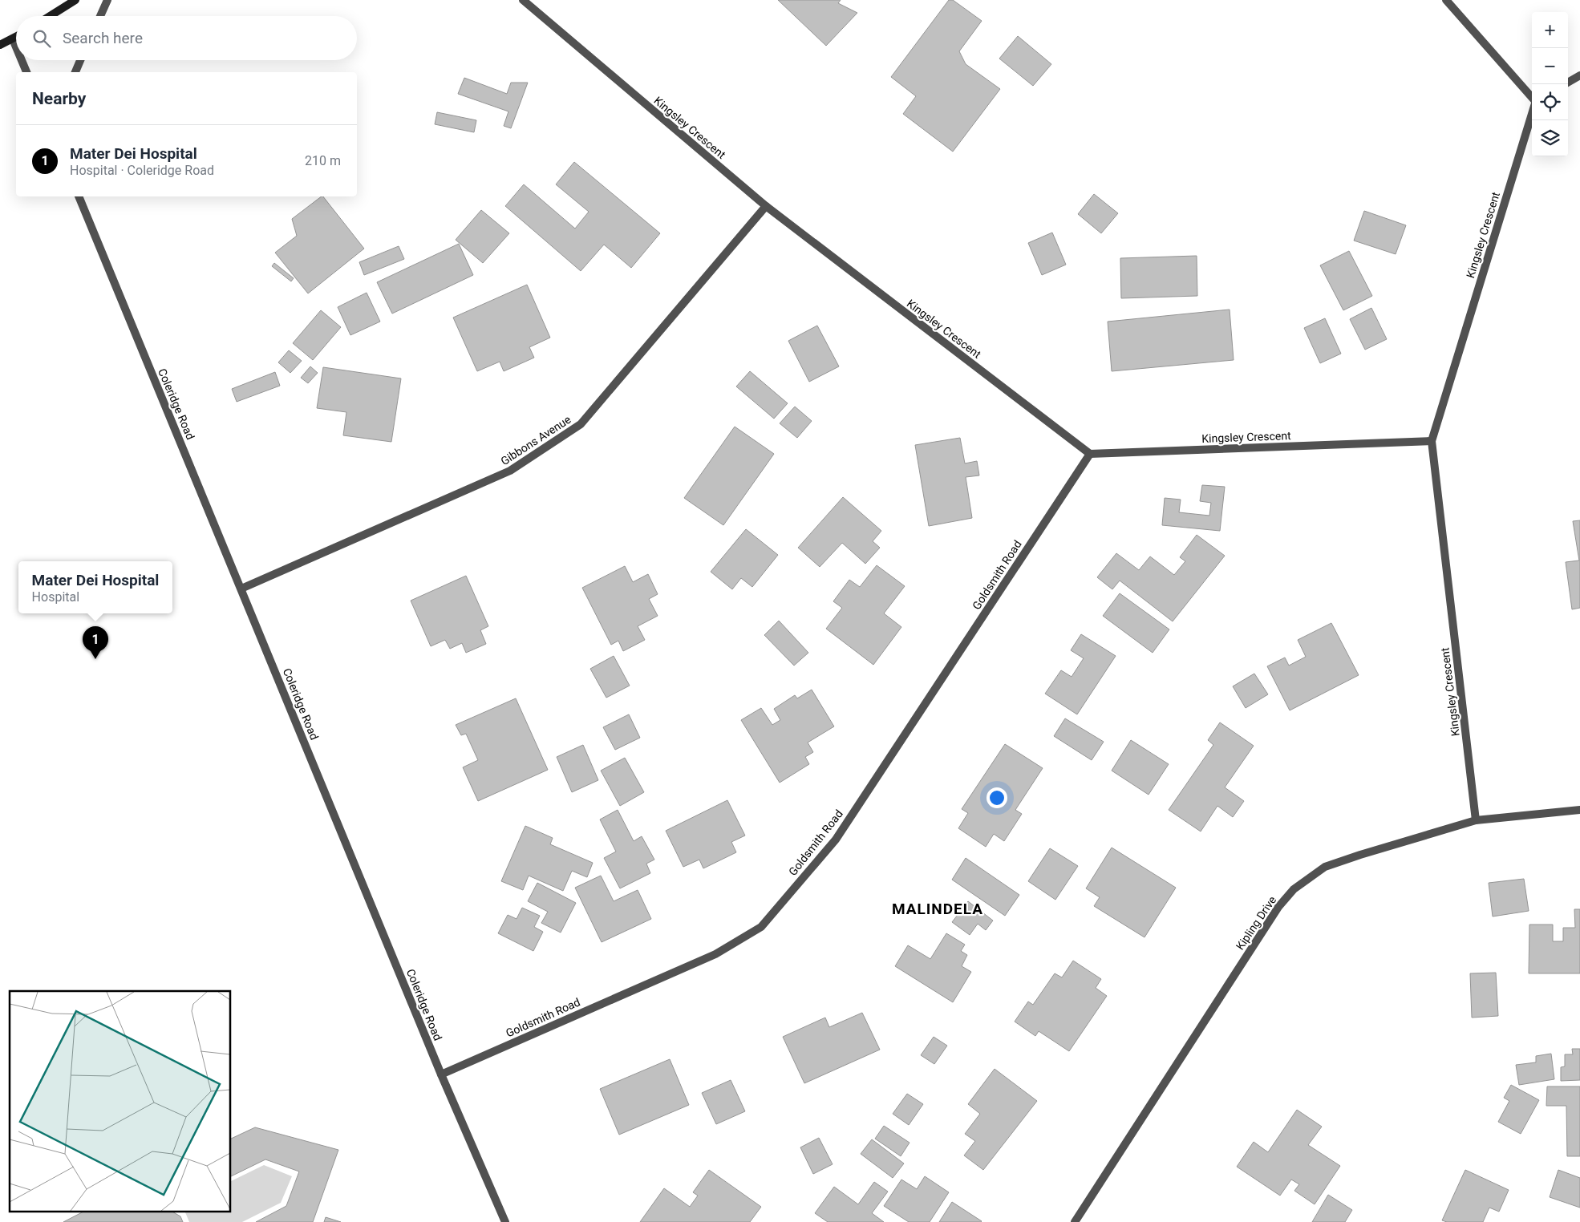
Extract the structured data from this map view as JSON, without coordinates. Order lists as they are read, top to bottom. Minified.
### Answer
{"streets":{"street":["Kingsley Crescent","Coleridge Road","Gibbons Avenue","Goldsmith Road","Kipling Drive"]},"crossings":[["Kingsley Crescent","Gibbons Avenue"],["Kingsley Crescent","Goldsmith Road"],["Kingsley Crescent","Kipling Drive"],["Coleridge Road","Gibbons Avenue"],["Coleridge Road","Goldsmith Road"]],"districts":["MALINDELA"],"page":{"map_buttons":["+","−"],"search":"Search here","heading":"Nearby","list":[{"mark":"1","name":"Mater Dei Hospital","note":"Hospital · Coleridge Road","value":"210 m"}],"popup":["Mater Dei Hospital","Hospital"],"pins":"1"}}
